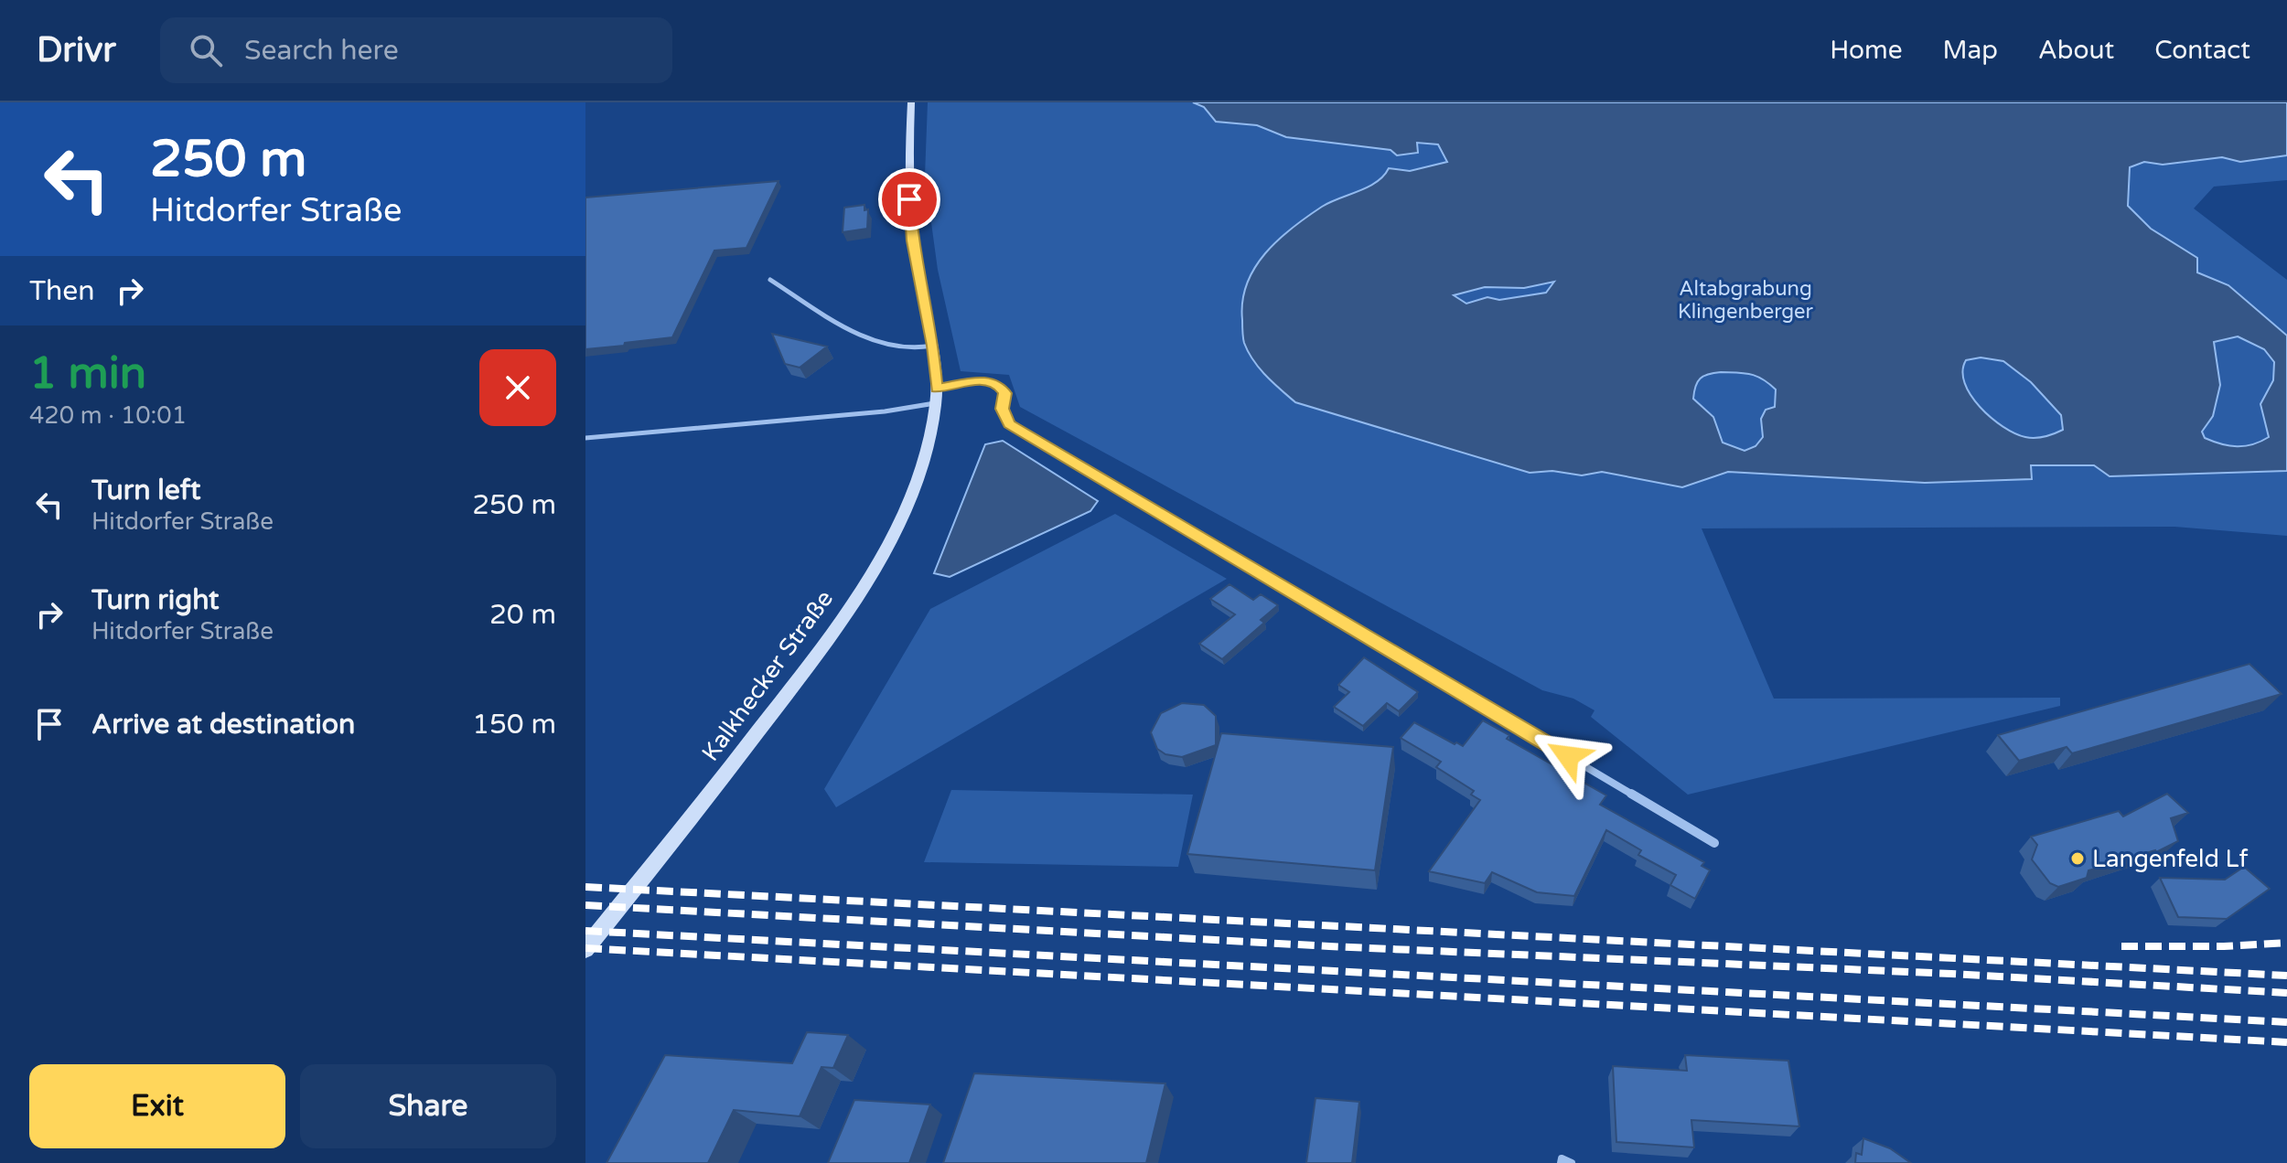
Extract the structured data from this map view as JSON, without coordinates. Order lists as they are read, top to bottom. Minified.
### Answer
{"streets":{"main road":["Kalkhecker Straße"]},"parks":["Altabgrabung Klingenberger"],"places":["Langenfeld Lf"],"page":{"header":"Drivr","search":"Search here","nav":["Home","Map","About","Contact"],"turn":["250 m","Hitdorfer Straße"],"then":"Then","heading":["1 min","420 m · 10:01"],"list":[{"name":"Turn left","note":"Hitdorfer Straße","value":"250 m"},{"name":"Turn right","note":"Hitdorfer Straße","value":"20 m"},{"name":"Arrive at destination","value":"150 m"}],"buttons":["Exit","Share"]}}
